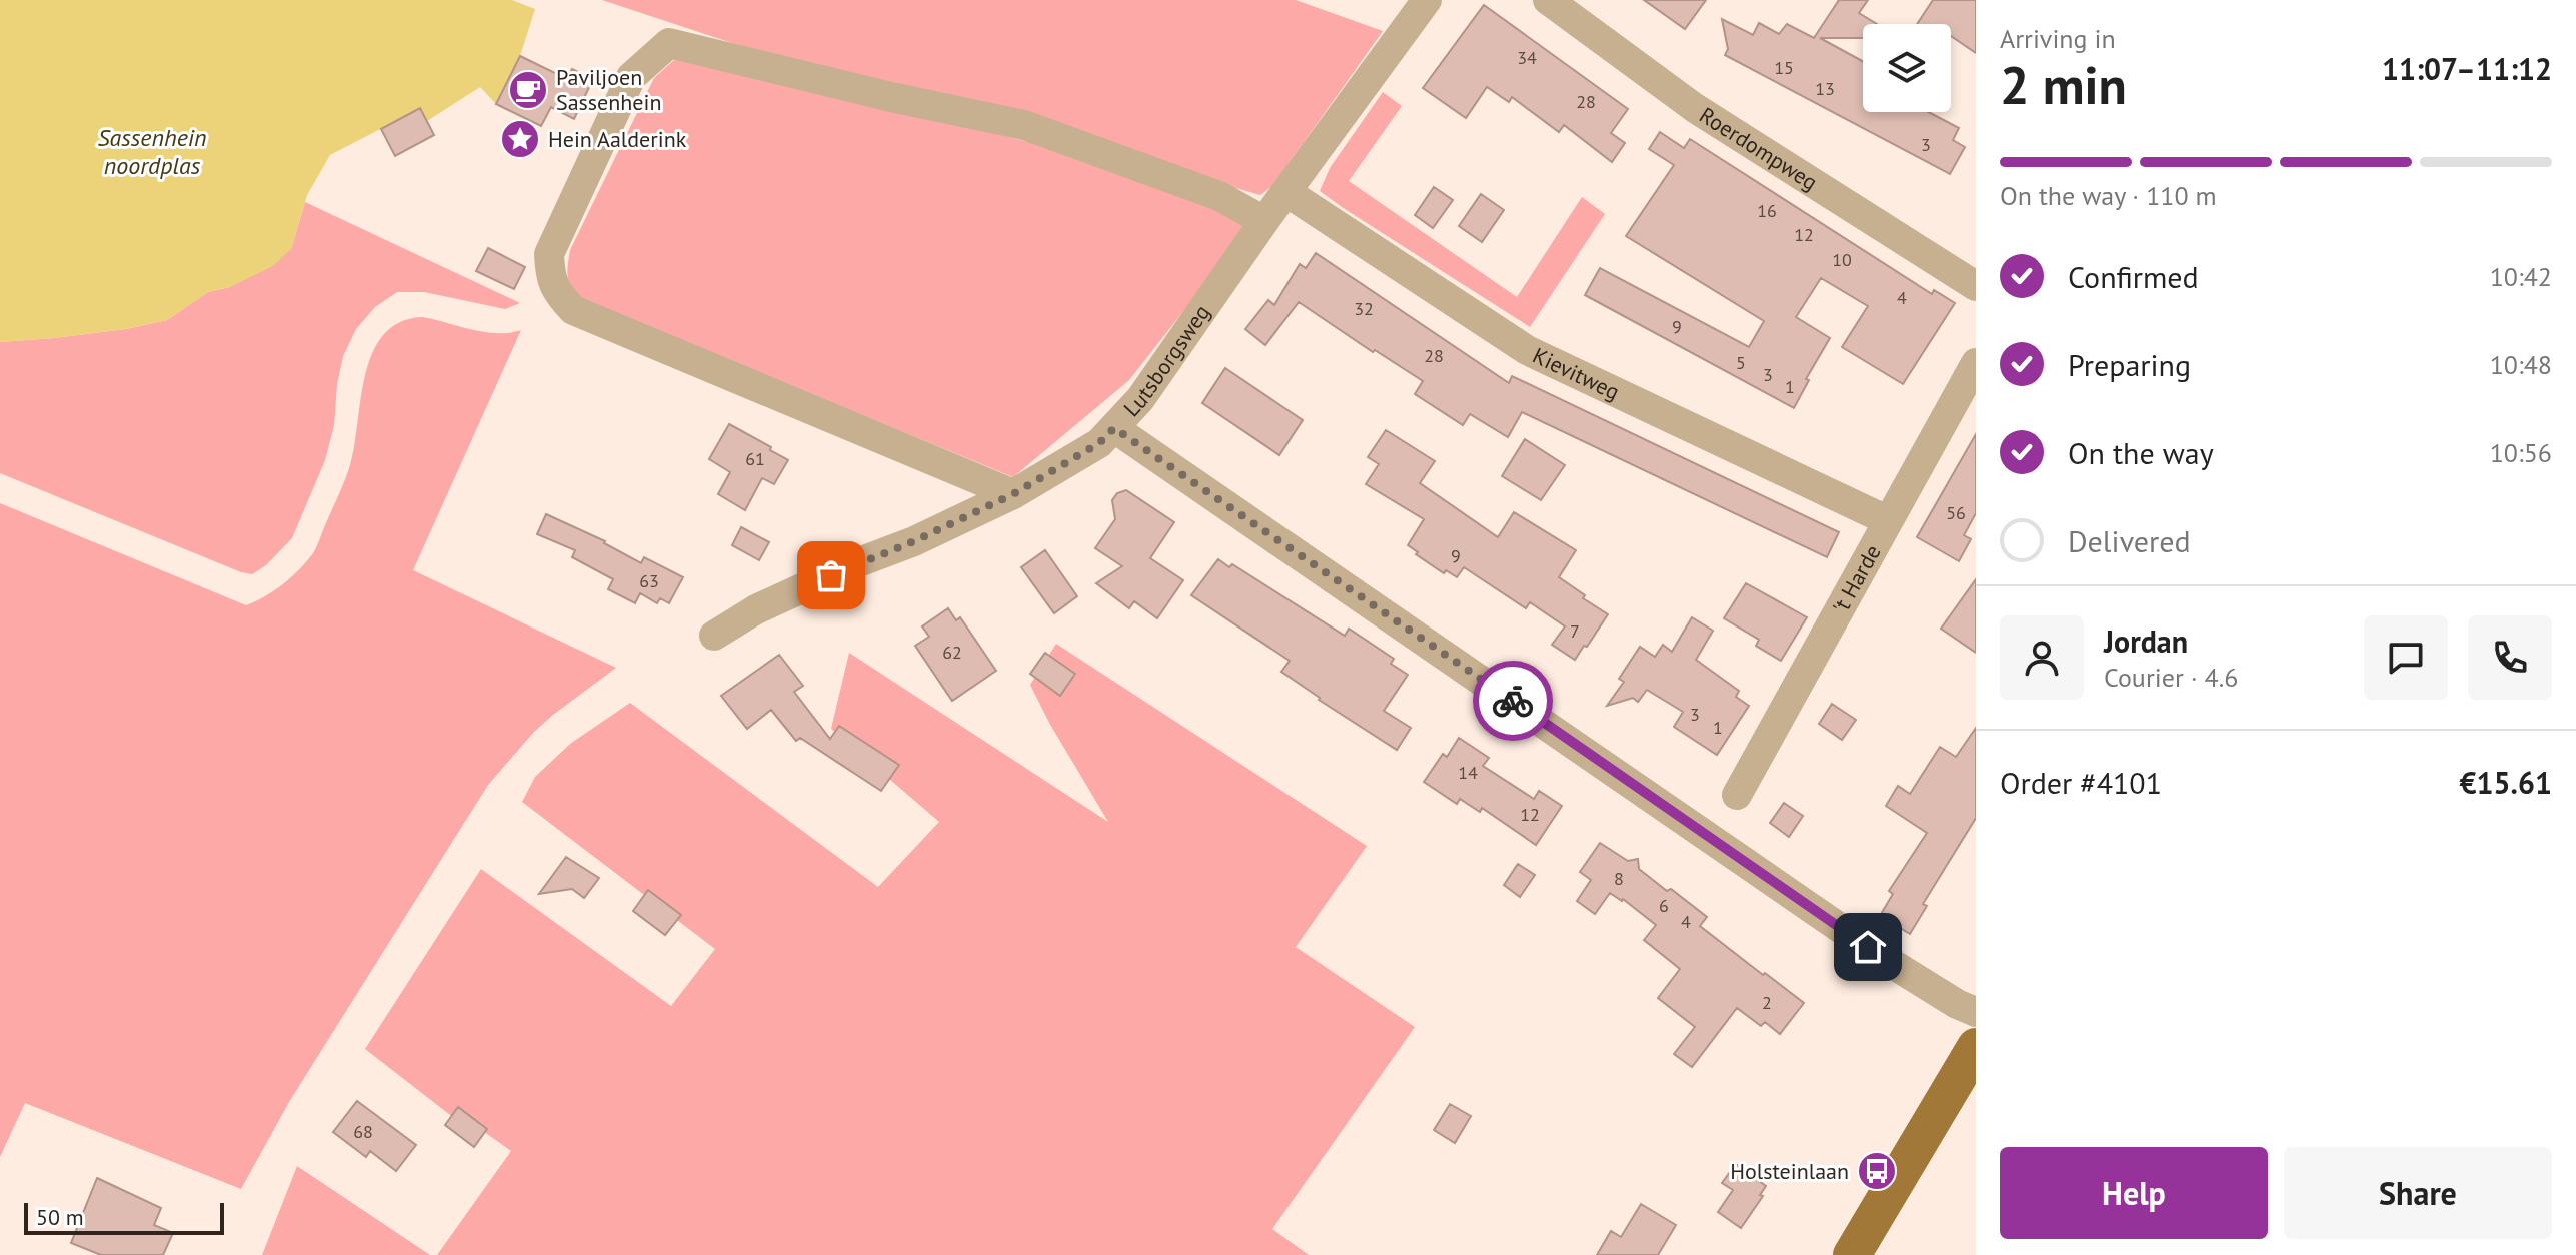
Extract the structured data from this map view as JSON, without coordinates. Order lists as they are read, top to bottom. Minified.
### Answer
{"streets":{"street":["Roerdompweg","Lutsborgsweg","Kievitweg","'t Harde"]},"crossings":[["Lutsborgsweg","Kievitweg"],["Kievitweg","'t Harde"]],"water":["Sassenhein noordplas"],"places":{"cafe":["Paviljoen Sassenhein"],"place":["Hein Aalderink"],"bus stop":["Holsteinlaan"]},"house_numbers":["34","15","13","28","3","16","12","10","4","32","9","28","5","3","1","61","56","9","63","7","62","3","1","14","12","8","6","4","2","68"],"scale_bar":"50 m","page":{"heading":["2 min","Arriving in","11:07–11:12"],"panel":["Jordan","Courier · 4.6","Order #4101","€15.61"],"bar":"On the way · 110 m","list":[["Confirmed","10:42"],["Preparing","10:48"],["On the way","10:56"],"Delivered"],"buttons":["Help","Share"],"scale":"50 m"}}
